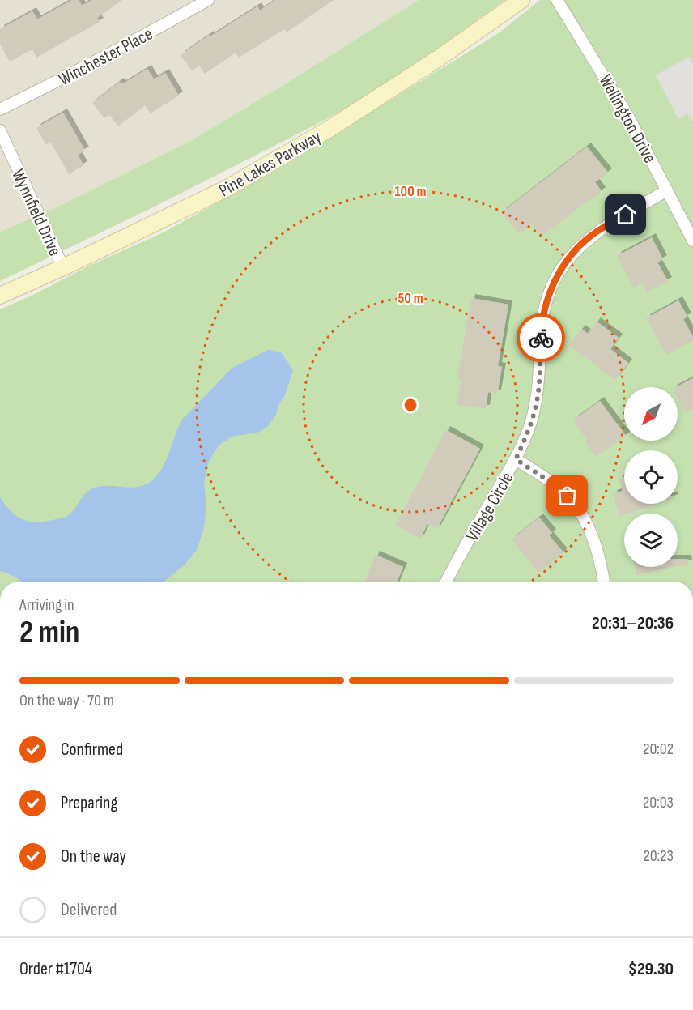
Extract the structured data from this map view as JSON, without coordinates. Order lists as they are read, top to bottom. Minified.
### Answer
{"streets":{"street":["Winchester Place","Wellington Drive","Pine Lakes Parkway","Wynnfield Drive","Village Circle"]},"crossings":[["Wellington Drive","Village Circle"],["Pine Lakes Parkway","Wynnfield Drive"]],"north":"bottom left","page":{"heading":["2 min","Arriving in","20:31–20:36"],"panel":["Order #1704","$29.30"],"bar":"On the way · 70 m","list":[["Confirmed","20:02"],["Preparing","20:03"],["On the way","20:23"],"Delivered"]},"rings":["100 m","50 m"]}
